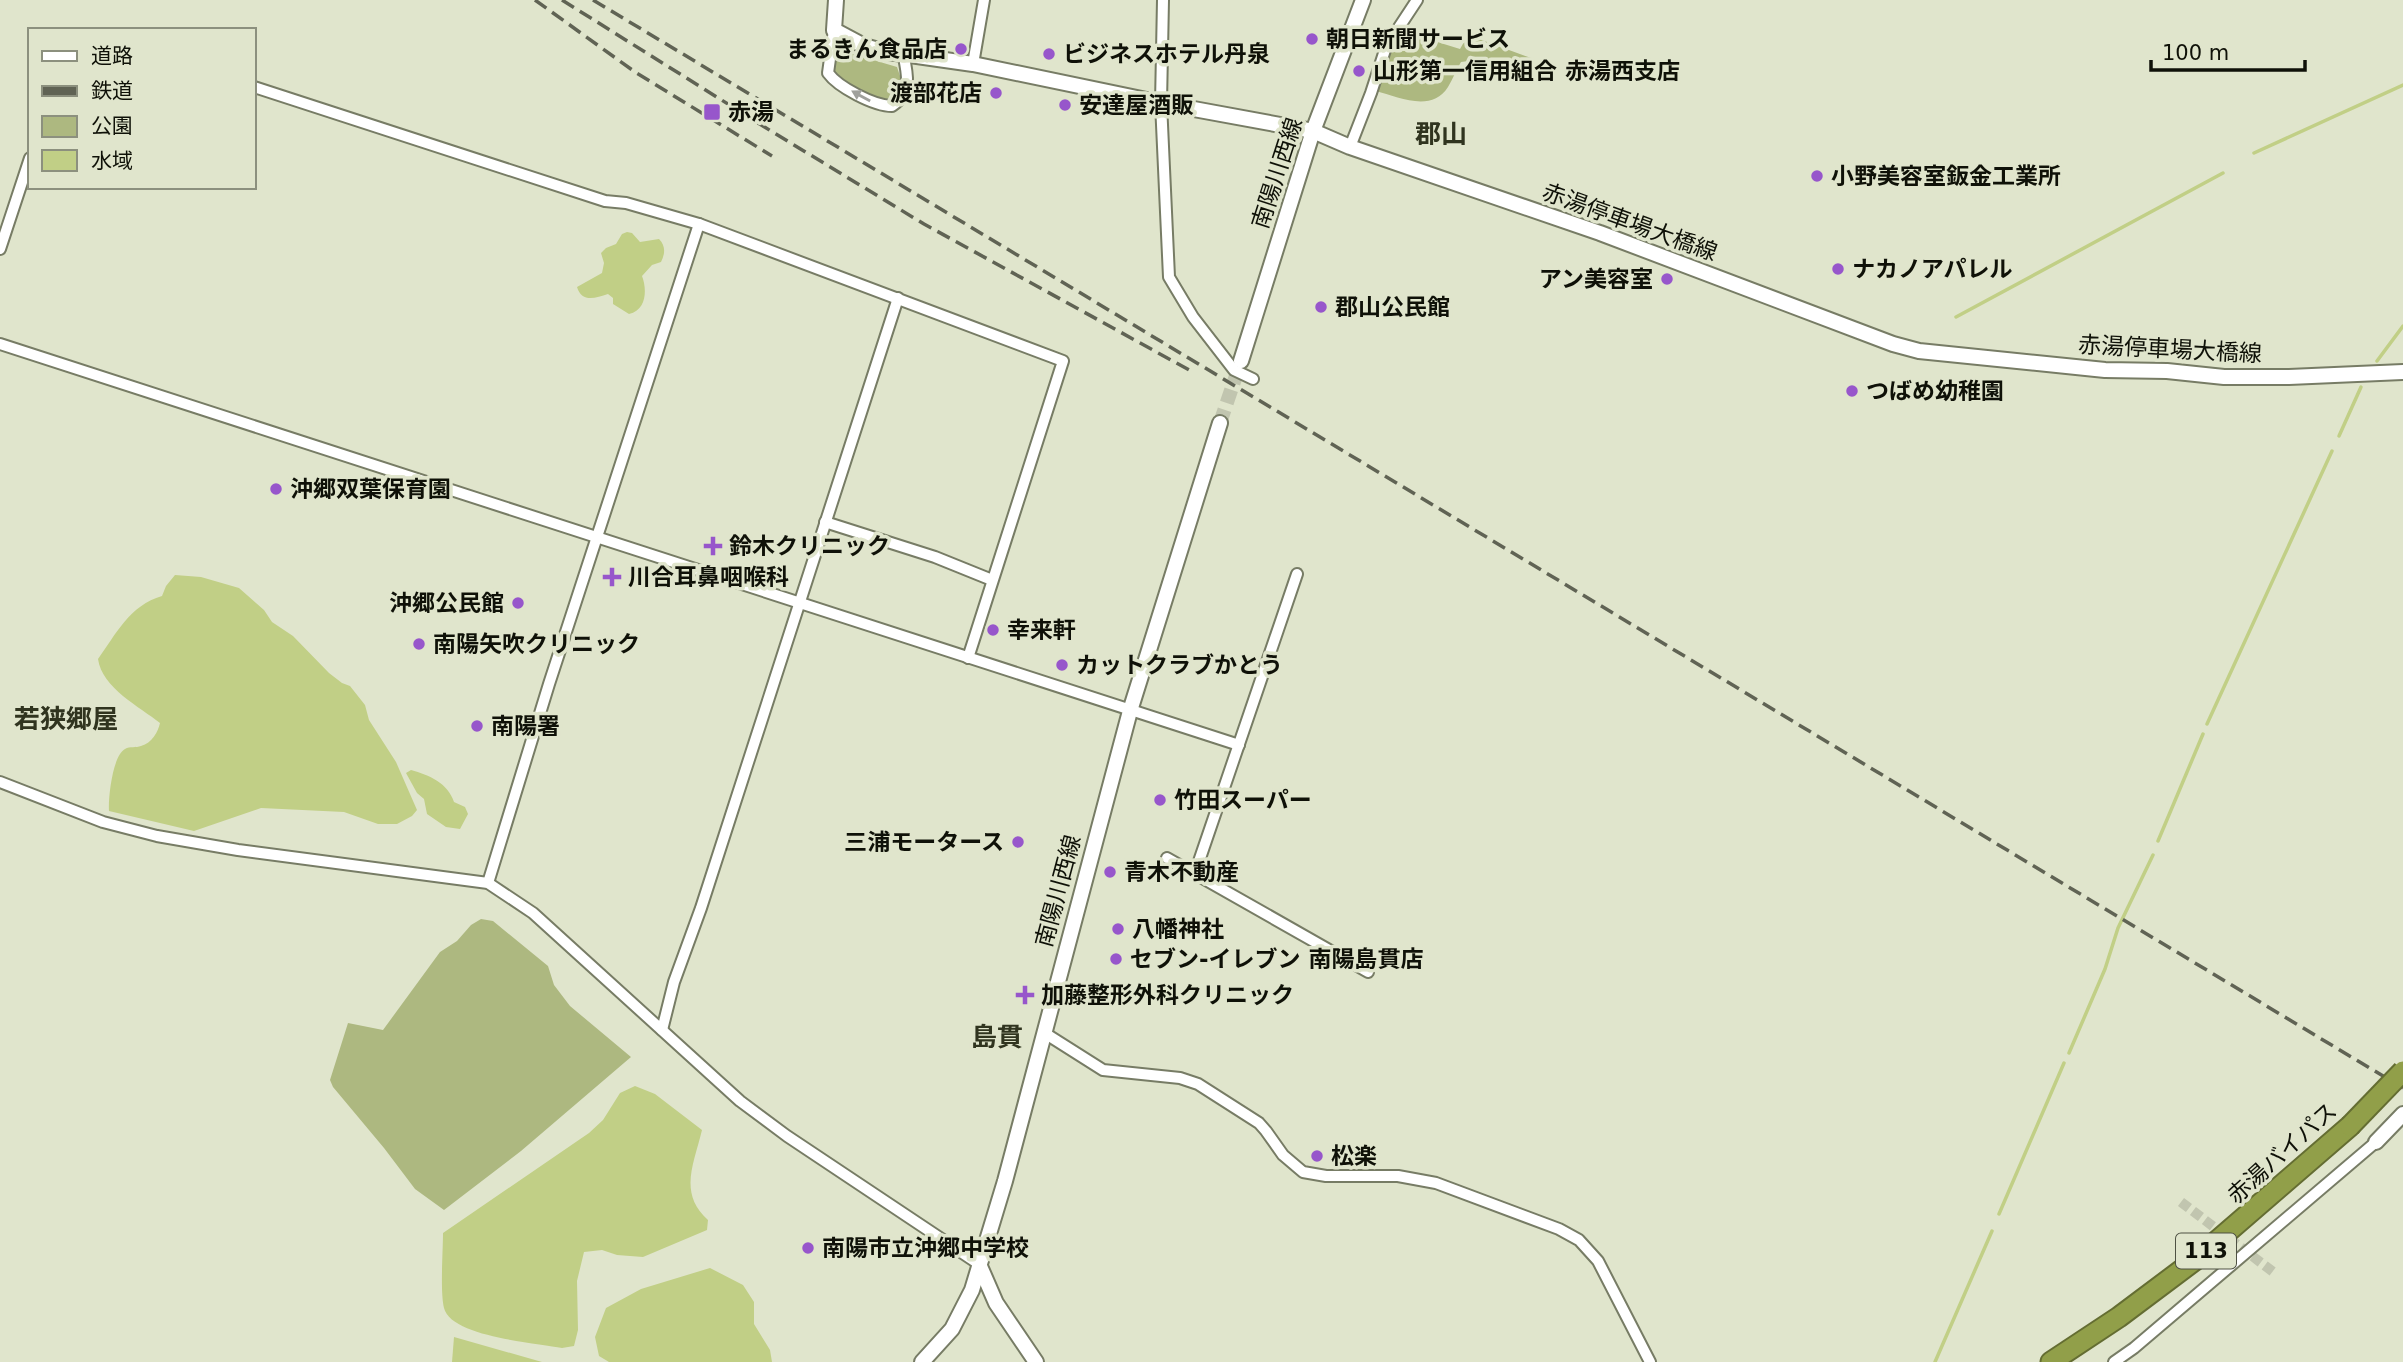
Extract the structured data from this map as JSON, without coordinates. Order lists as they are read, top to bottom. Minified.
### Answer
{"streets":{"highway":["赤湯バイパス","113"],"main road":["南陽川西線","赤湯停車場大橋線"]},"crossings":[["南陽川西線","赤湯停車場大橋線"]],"districts":["郡山","若狭郷屋","島貫"],"places":{"other":["朝日新聞サービス","まるきん食品店","ビジネスホテル丹泉","山形第一信用組合 赤湯西支店","渡部花店","安達屋酒販","小野美容室鈑金工業所","ナカノアパレル","アン美容室","郡山公民館","つばめ幼稚園","沖郷双葉保育園","沖郷公民館","幸来軒","南陽矢吹クリニック","カットクラブかとう","南陽署","竹田スーパー","三浦モータース","青木不動産","八幡神社","セブン-イレブン 南陽島貫店","松楽","南陽市立沖郷中学校"],"transit":["赤湯"],"health":["鈴木クリニック","川合耳鼻咽喉科","加藤整形外科クリニック"]},"legend":["道路","鉄道","公園","水域"],"scale_bar":"100 m"}
